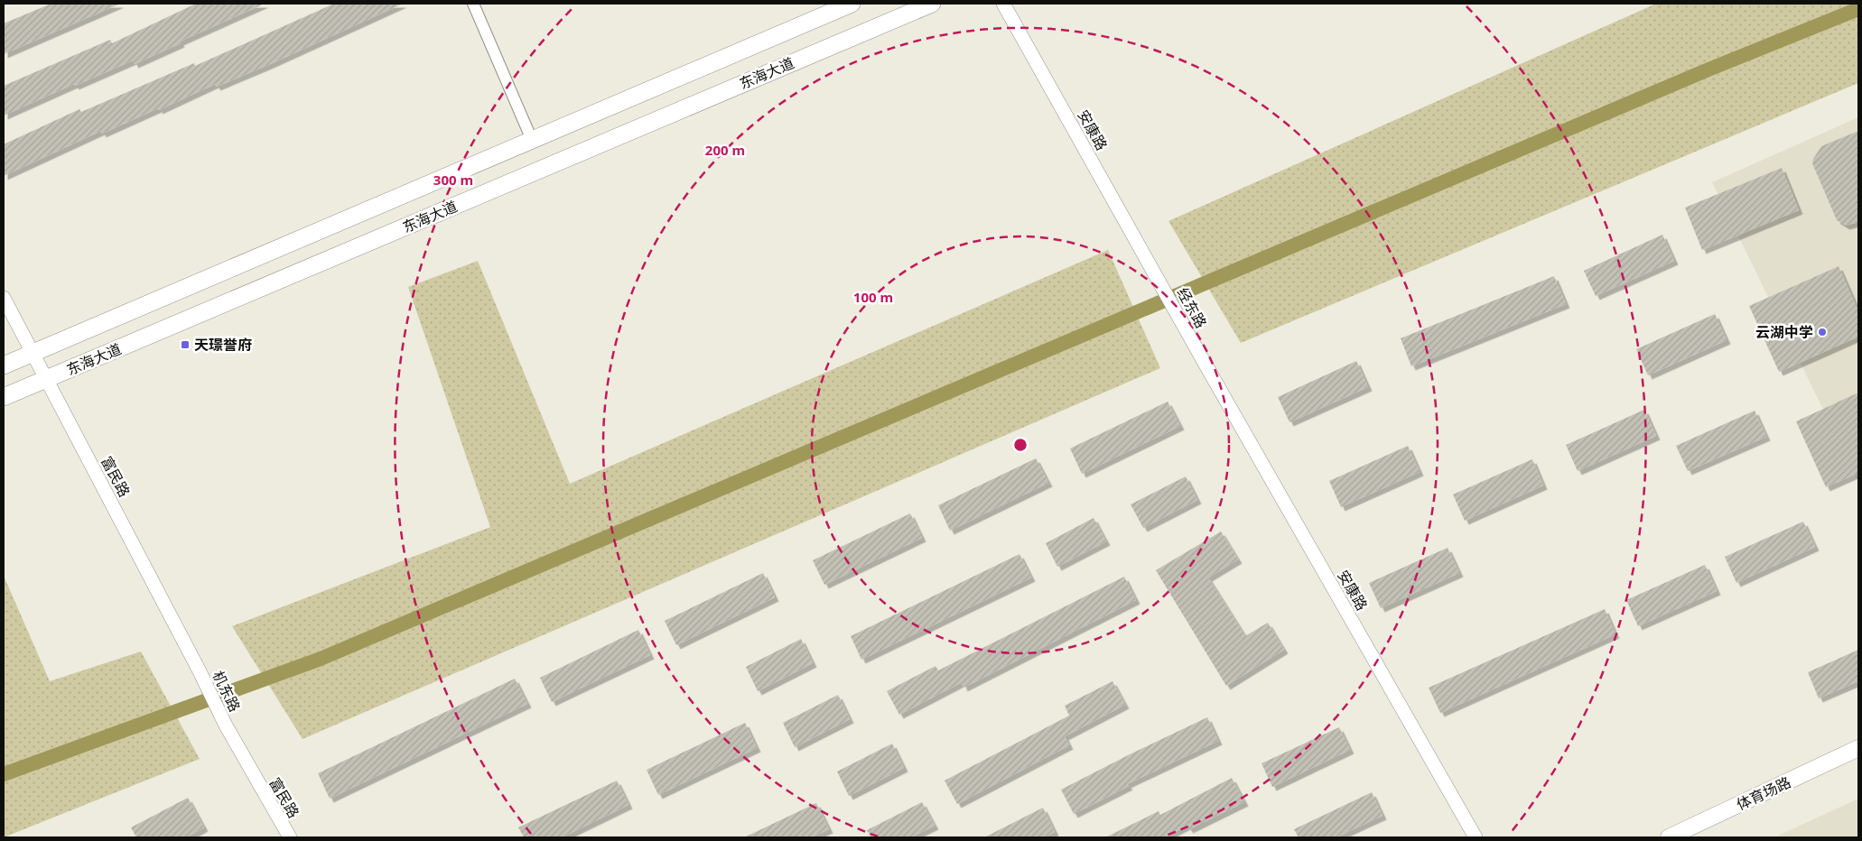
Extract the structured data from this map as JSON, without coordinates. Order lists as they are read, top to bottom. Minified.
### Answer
{"streets":{"main road":["东海大道","体育场路"],"street":["安康路","经东路","富民路","机东路"]},"crossings":[["东海大道","富民路"],["安康路","经东路"],["富民路","机东路"]],"places":{"other":["云湖中学"],"transit":["天璟誉府"]},"rings":["200 m","300 m","100 m"]}
